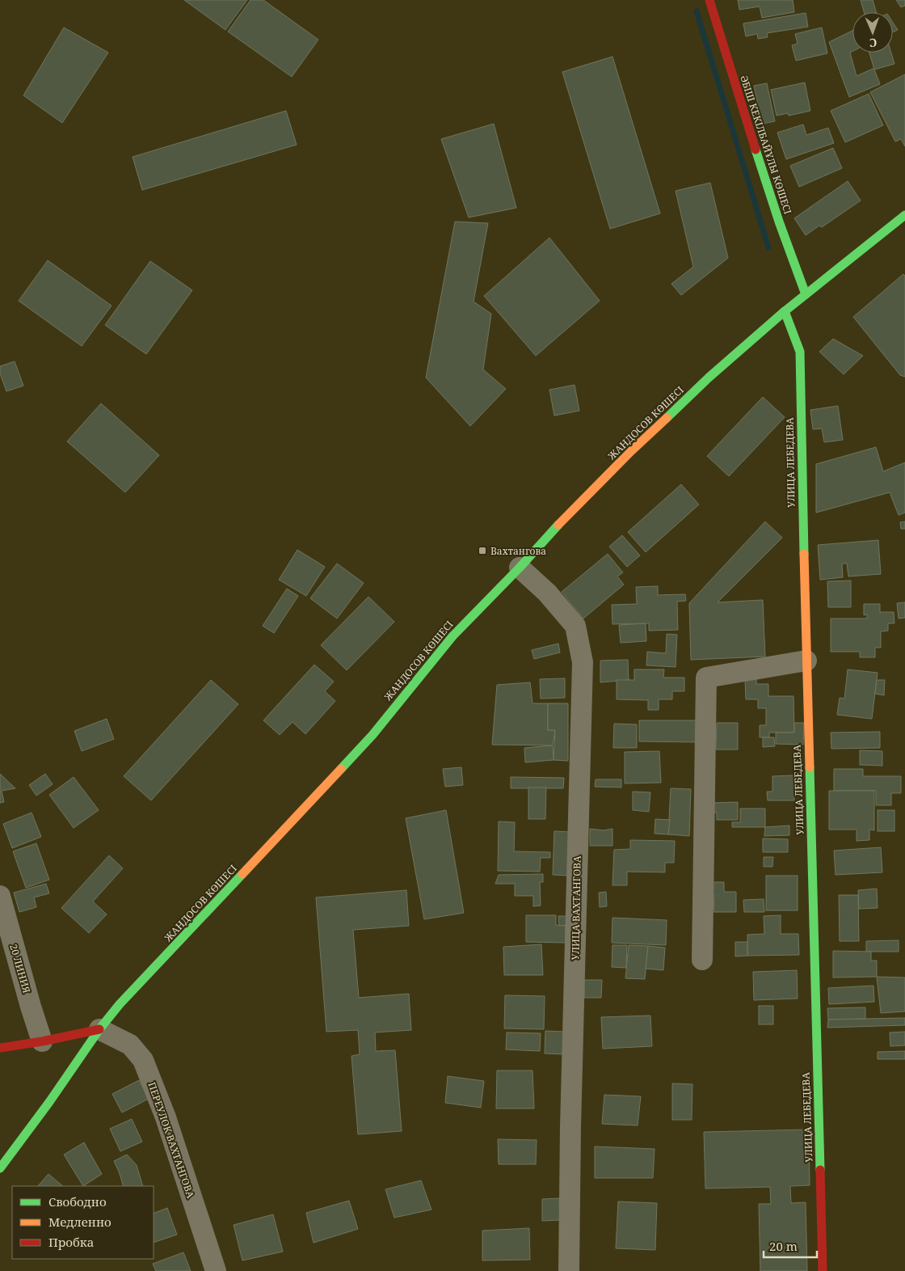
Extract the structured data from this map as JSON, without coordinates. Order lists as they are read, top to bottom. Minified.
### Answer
{"streets":{"main road":["ӘБІШ КЕКІЛБАЙҰЛЫ КӨШЕСІ","ЖАНДОСОВ КӨШЕСІ","УЛИЦА ЛЕБЕДЕВА"],"street":["УЛИЦА ВАХТАНГОВА","20 ЛИНИЯ","ПЕРЕУЛОК ВАХТАНГОВА"]},"crossings":[["ӘБІШ КЕКІЛБАЙҰЛЫ КӨШЕСІ","ЖАНДОСОВ КӨШЕСІ"],["ЖАНДОСОВ КӨШЕСІ","УЛИЦА ЛЕБЕДЕВА"],["ЖАНДОСОВ КӨШЕСІ","УЛИЦА ВАХТАНГОВА"],["ЖАНДОСОВ КӨШЕСІ","ПЕРЕУЛОК ВАХТАНГОВА"]],"places":{"transit":["Вахтангова"]},"legend":["Свободно","Медленно","Пробка"],"scale_bar":"20 m","north":"bottom"}
